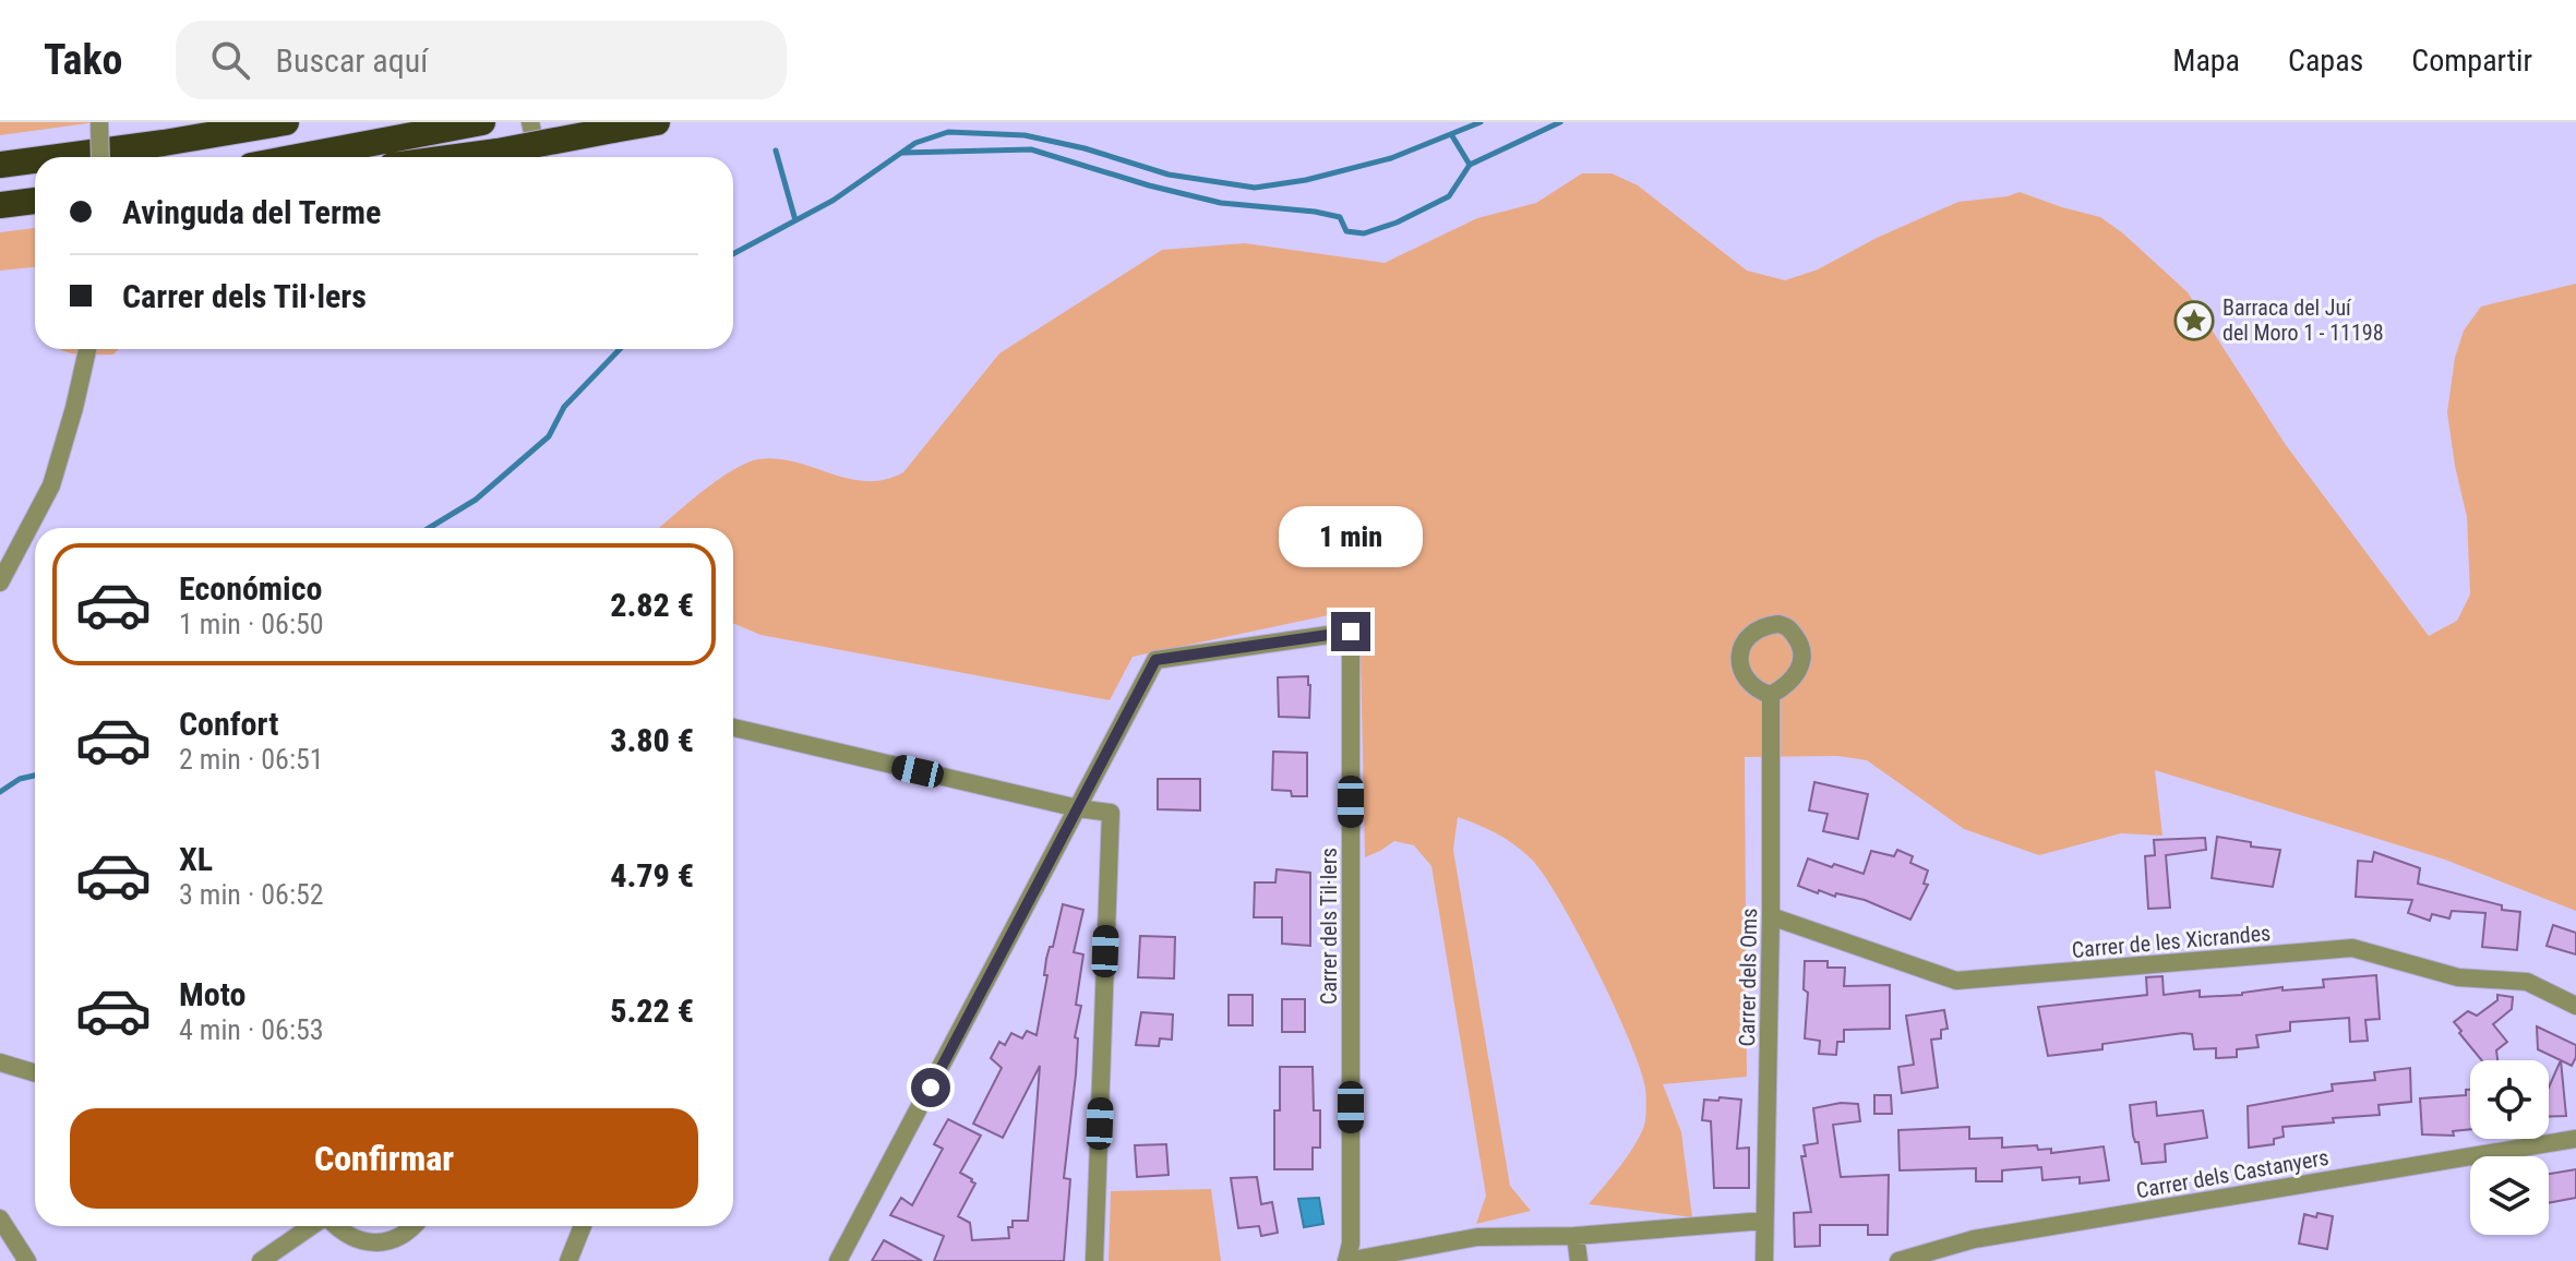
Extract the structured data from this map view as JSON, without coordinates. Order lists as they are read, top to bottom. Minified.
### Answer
{"streets":{"street":["Carrer dels Til·lers","Carrer de les Xicrandes","Carrer dels Oms","Carrer dels Castanyers"]},"crossings":[["Carrer de les Xicrandes","Carrer dels Oms"]],"places":{"place":["Barraca del Juí del Moro 1 - 11198"]},"page":{"header":"Tako","search":"Buscar aquí","nav":["Mapa","Capas","Compartir"],"banner":["Avinguda del Terme","Carrer dels Til·lers"],"bubble":"1 min","list":[{"name":"Económico","note":"1 min · 06:50","value":"2.82 €"},{"name":"Confort","note":"2 min · 06:51","value":"3.80 €"},{"name":"XL","note":"3 min · 06:52","value":"4.79 €"},{"name":"Moto","note":"4 min · 06:53","value":"5.22 €"}],"buttons":"Confirmar"}}
